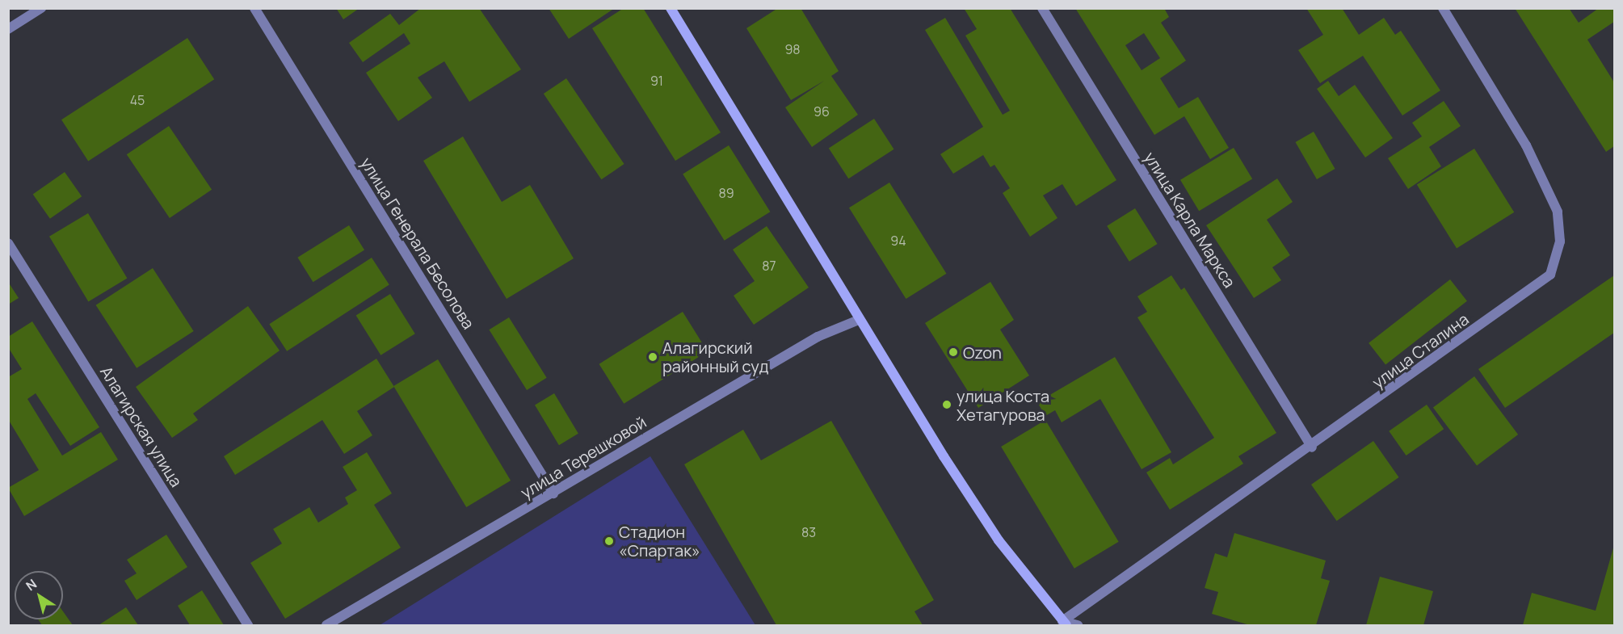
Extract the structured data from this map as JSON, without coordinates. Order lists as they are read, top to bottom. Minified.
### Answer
{"streets":{"street":["улица Карла Маркса","улица Генерала Бесолова","улица Сталина","Алагирская улица","улица Терешковой"]},"crossings":[["улица Карла Маркса","улица Сталина"],["улица Генерала Бесолова","улица Терешковой"]],"places":["Ozon","Алагирский районный суд","улица Коста Хетагурова","Стадион «Спартак»"],"house_numbers":["98","91","45","96","89","94","87","83"],"north":"top left"}
